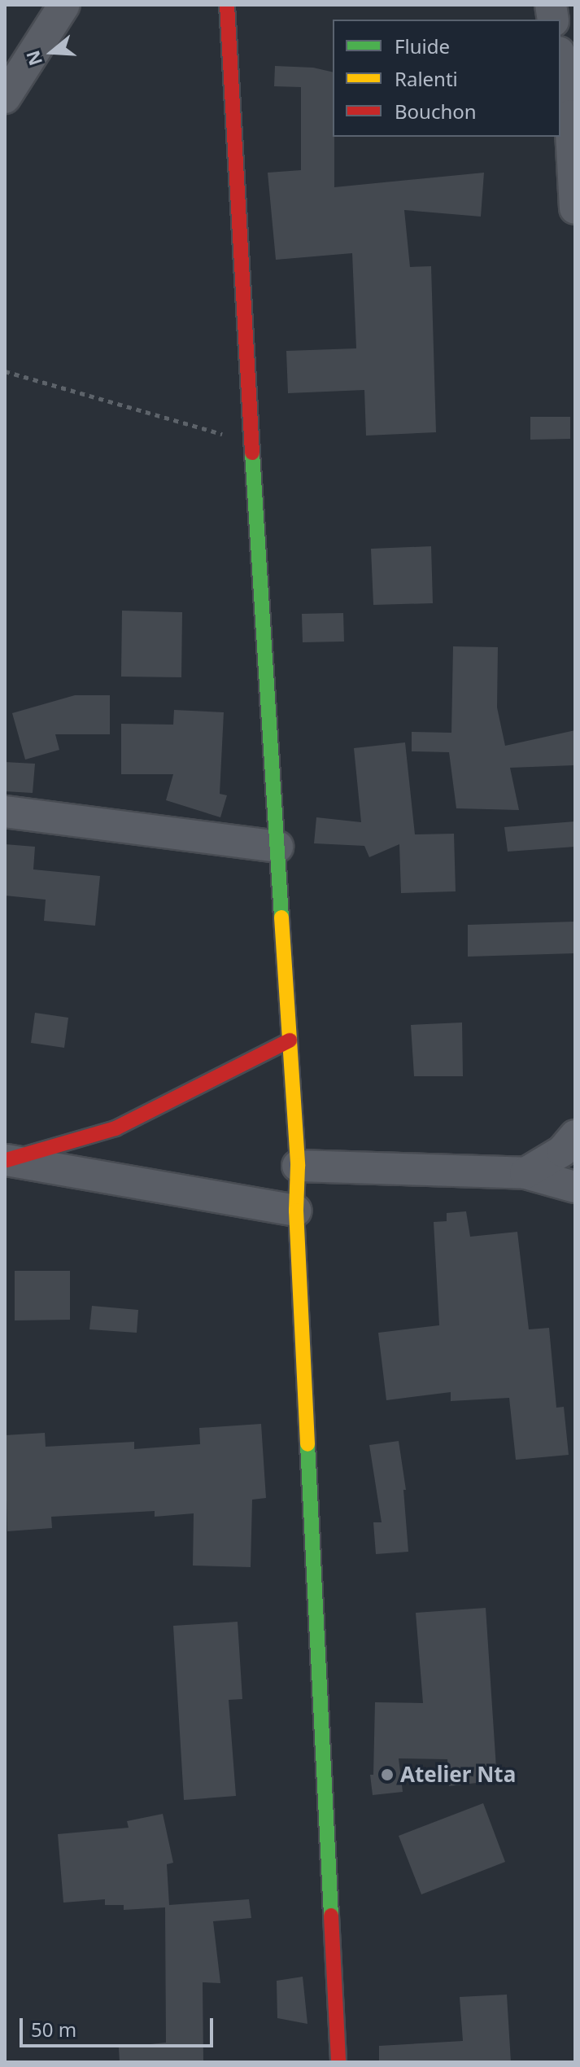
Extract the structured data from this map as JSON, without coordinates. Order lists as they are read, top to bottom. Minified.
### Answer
{"places":["Atelier Nta"],"legend":["Fluide","Ralenti","Bouchon"],"scale_bar":"50 m","north":"left"}
